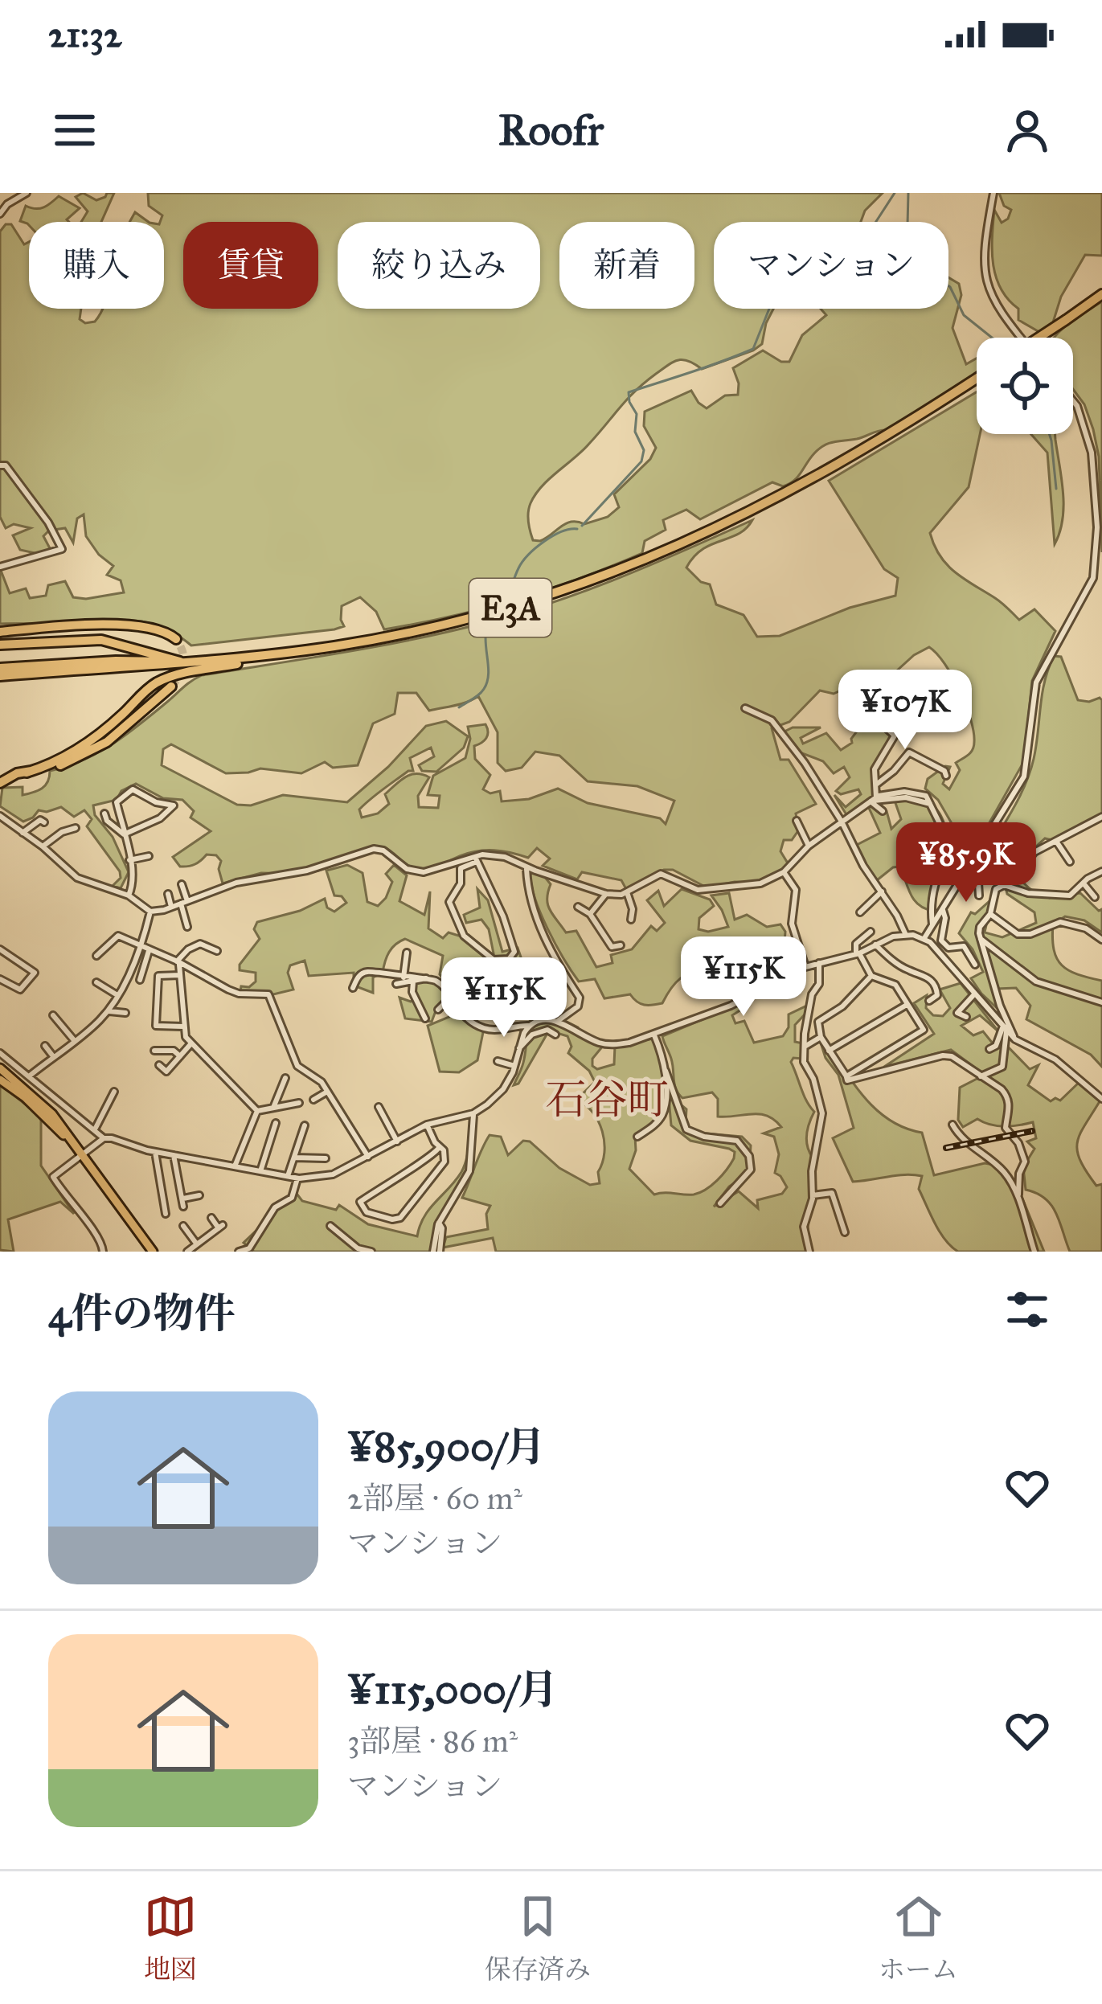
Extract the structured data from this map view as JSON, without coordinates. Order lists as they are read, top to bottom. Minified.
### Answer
{"streets":{"highway":["E3A"]},"districts":["石谷町"],"page":{"status":"21:32","header":"Roofr","chip":["購入","賃貸","絞り込み","新着","マンション"],"price":["¥107K","¥85.9K","¥115K","¥115K"],"heading":"4件の物件","list":[{"name":"¥85,900/月","note":"2部屋 · 60 m² · マンション"},{"name":"¥115,000/月","note":"3部屋 · 86 m² · マンション"}],"tabs":["地図","保存済み","ホーム"]}}
